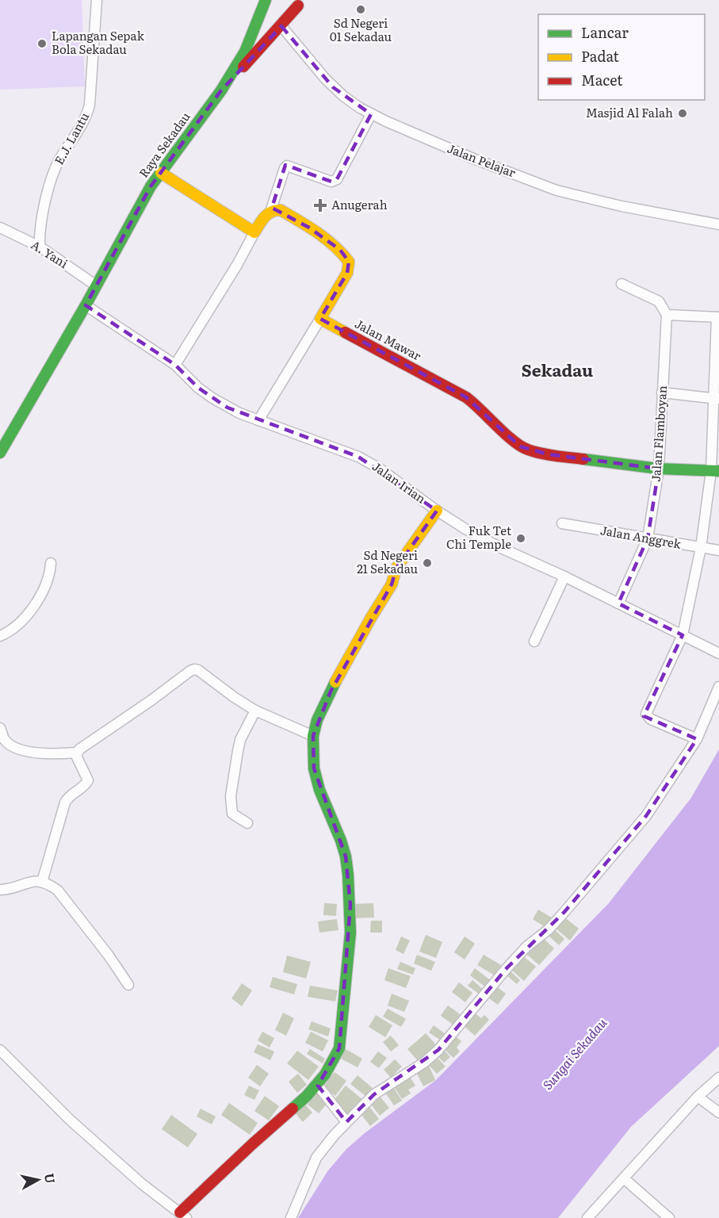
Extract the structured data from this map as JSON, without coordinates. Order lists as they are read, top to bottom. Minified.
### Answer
{"streets":{"main road":["Raya Sekadau","Jalan Mawar"],"street":["E.J. Lantu","Jalan Pelajar","A. Yani","Jalan Flamboyan","Jalan Irian","Jalan Anggrek"]},"crossings":[["E.J. Lantu","A. Yani"],["Raya Sekadau","A. Yani"],["Raya Sekadau","Jalan Irian"],["Jalan Mawar","Jalan Flamboyan"],["Jalan Flamboyan","Jalan Irian"],["Jalan Flamboyan","Jalan Anggrek"]],"districts":["Sekadau"],"water":["Sungai Sekadau"],"places":{"other":["Sd Negeri 01 Sekadau","Lapangan Sepak Bola Sekadau","Masjid Al Falah","Fuk Tet Chi Temple","Sd Negeri 21 Sekadau"],"health":["Anugerah"]},"legend":["Lancar","Padat","Macet"],"north":"right"}
